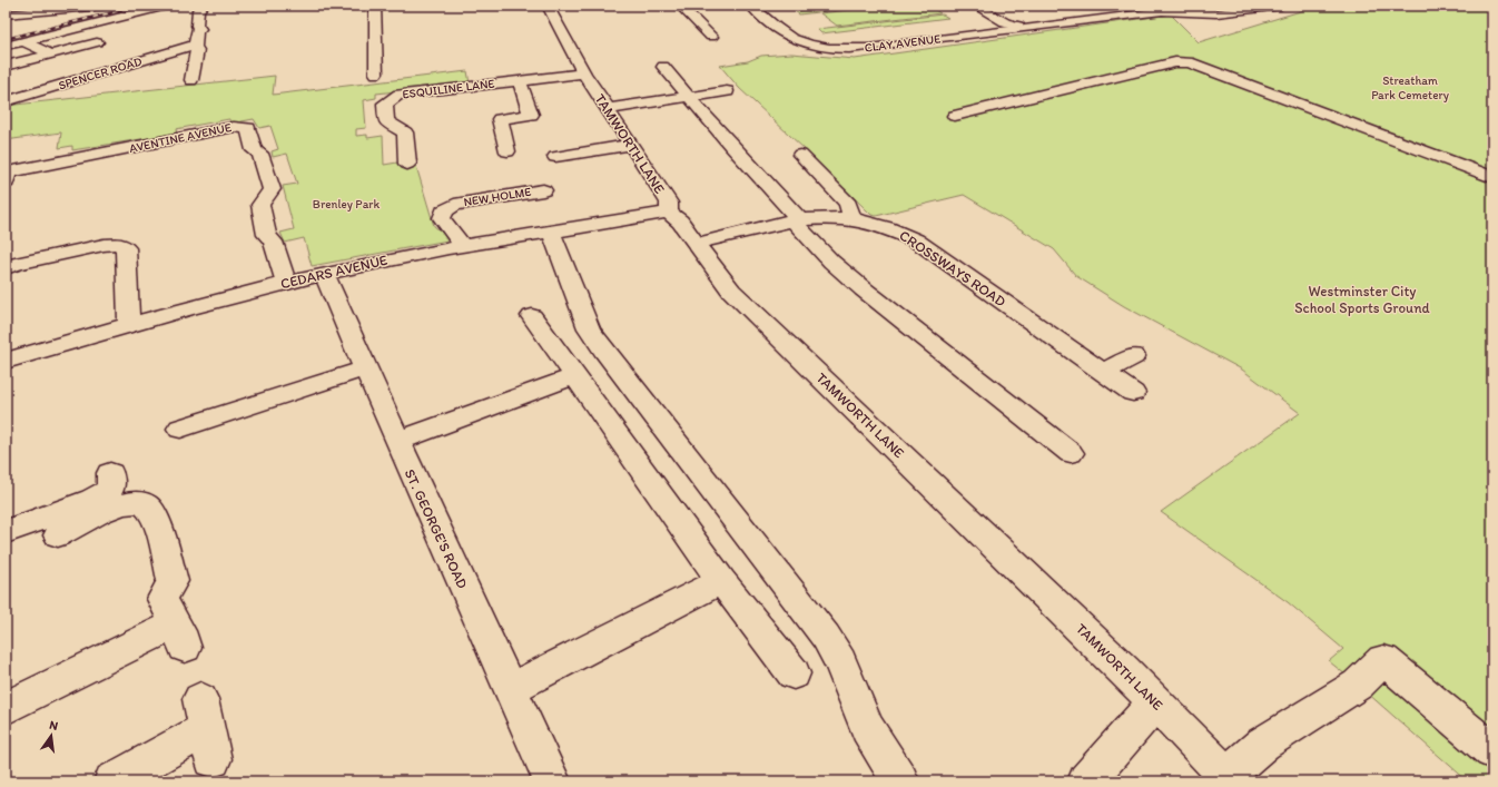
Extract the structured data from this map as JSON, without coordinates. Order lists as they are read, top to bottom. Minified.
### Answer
{"streets":{"street":["CLAY AVENUE","SPENCER ROAD","ESQUILINE LANE","AVENTINE AVENUE","TAMWORTH LANE","NEW HOLME","CROSSWAYS ROAD","CEDARS AVENUE","ST. GEORGE'S ROAD"]},"crossings":[["ESQUILINE LANE","TAMWORTH LANE"],["AVENTINE AVENUE","CEDARS AVENUE"],["TAMWORTH LANE","CROSSWAYS ROAD"],["TAMWORTH LANE","CEDARS AVENUE"],["NEW HOLME","CEDARS AVENUE"],["CEDARS AVENUE","ST. GEORGE'S ROAD"]],"parks":["Streatham Park Cemetery","Brenley Park","Westminster City School Sports Ground"],"north":"top"}
